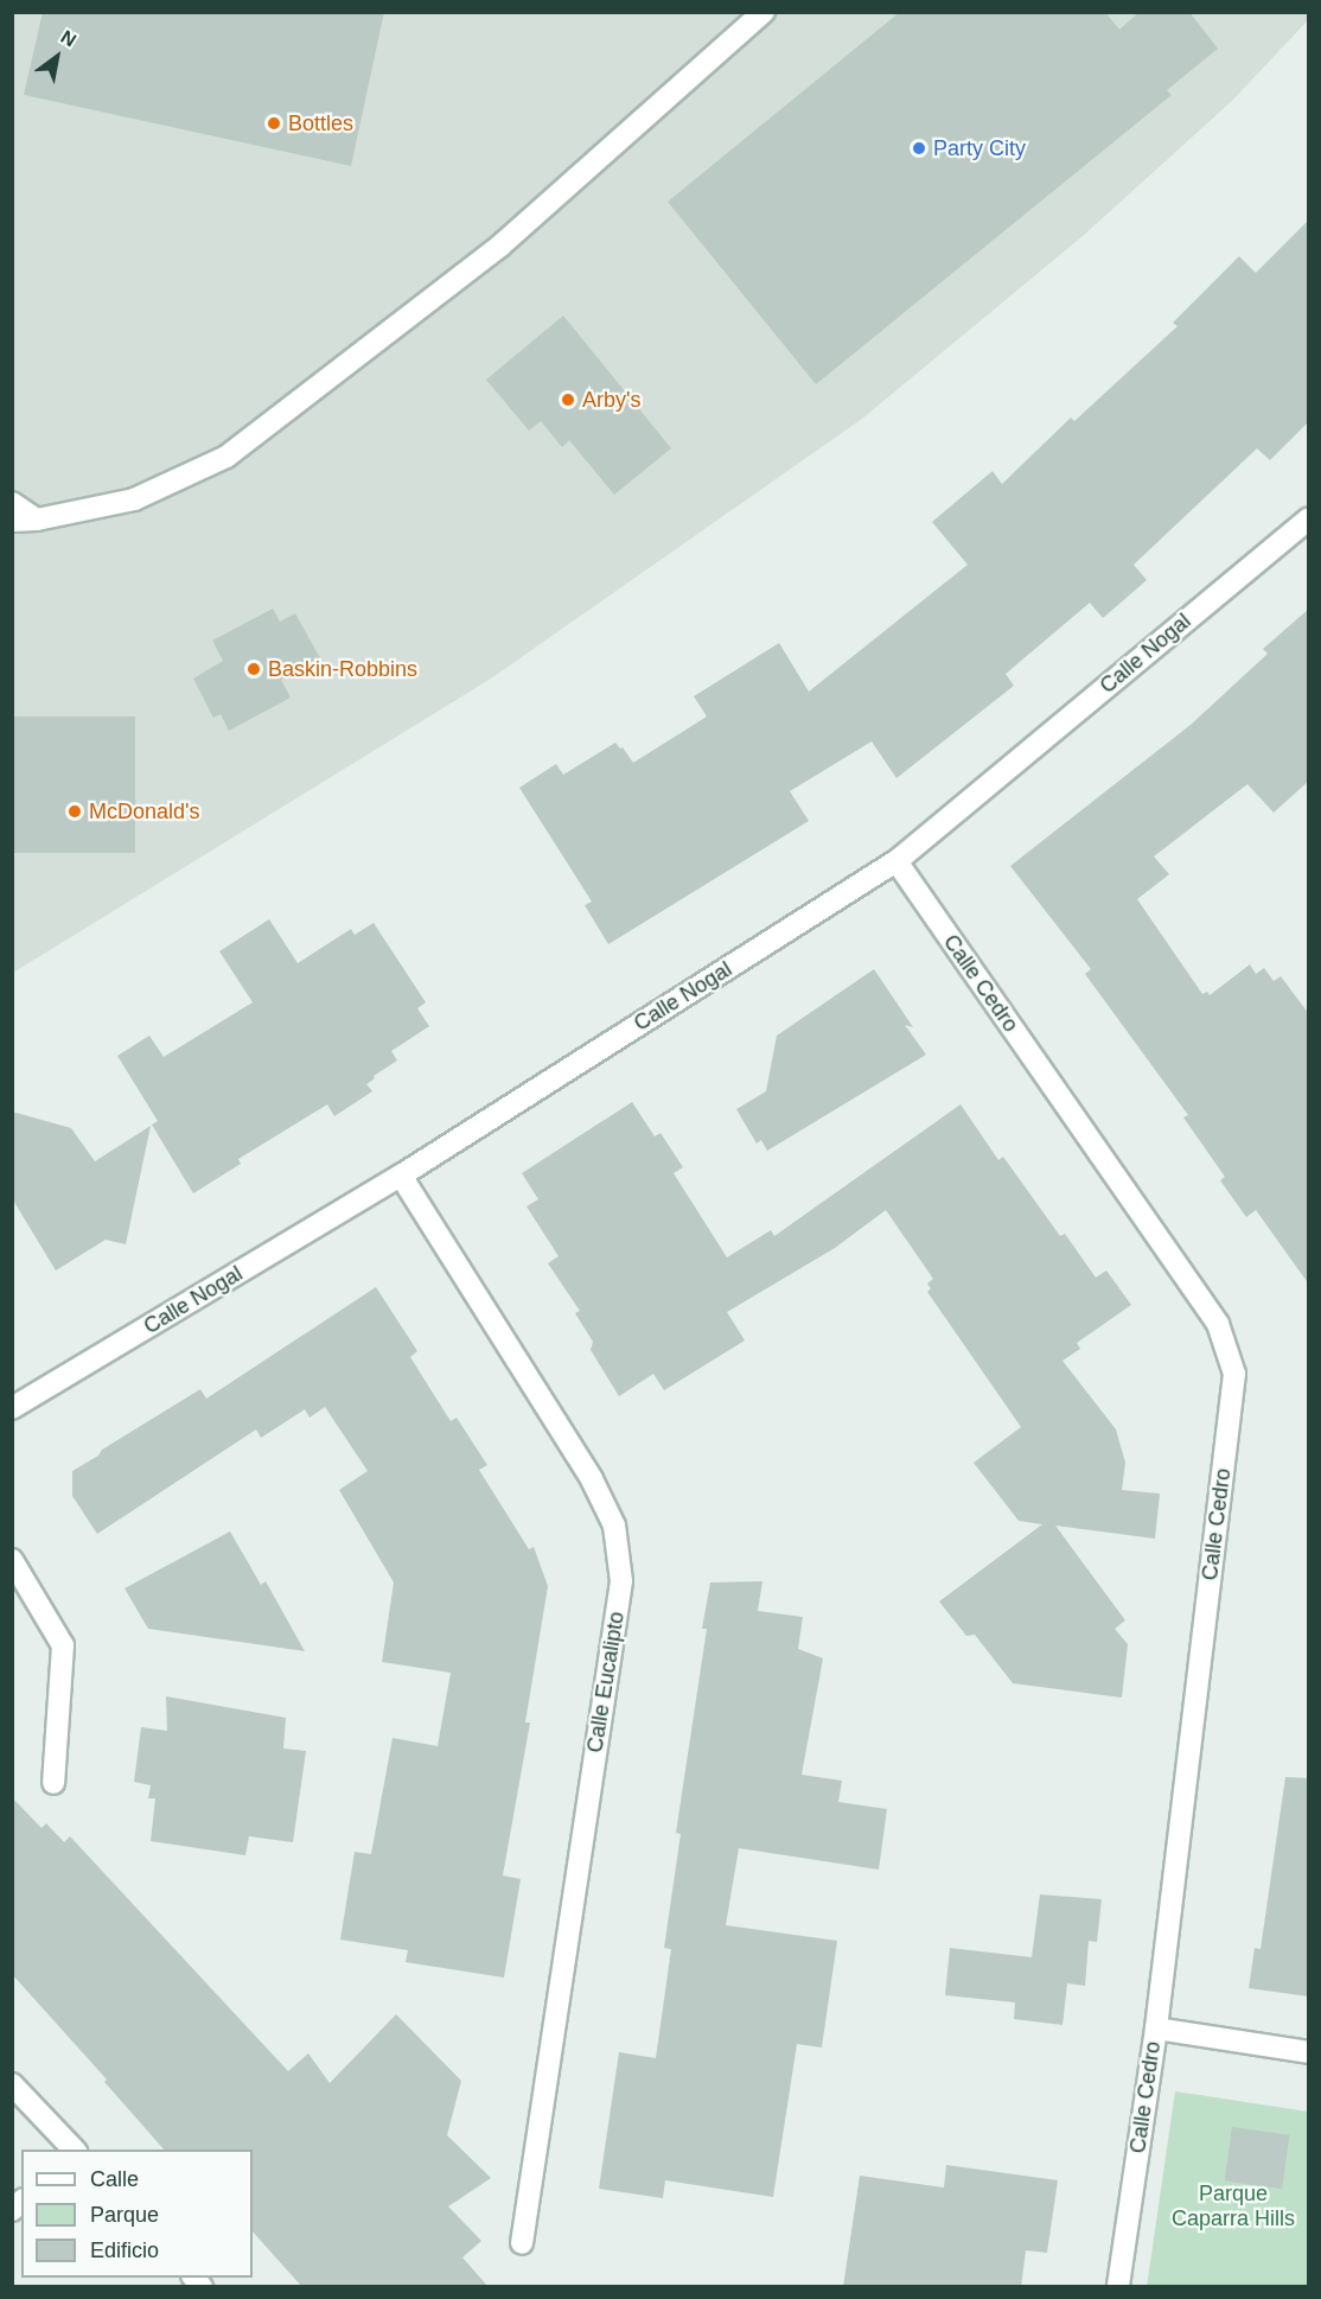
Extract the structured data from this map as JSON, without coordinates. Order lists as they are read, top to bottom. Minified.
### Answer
{"streets":{"street":["Calle Nogal","Calle Cedro","Calle Eucalipto"]},"crossings":[["Calle Nogal","Calle Cedro"],["Calle Nogal","Calle Eucalipto"]],"parks":["Parque Caparra Hills"],"places":["Bottles","Party City","Arby's","Baskin-Robbins","McDonald's"],"legend":["Calle","Parque","Edificio"],"north":"top right"}
